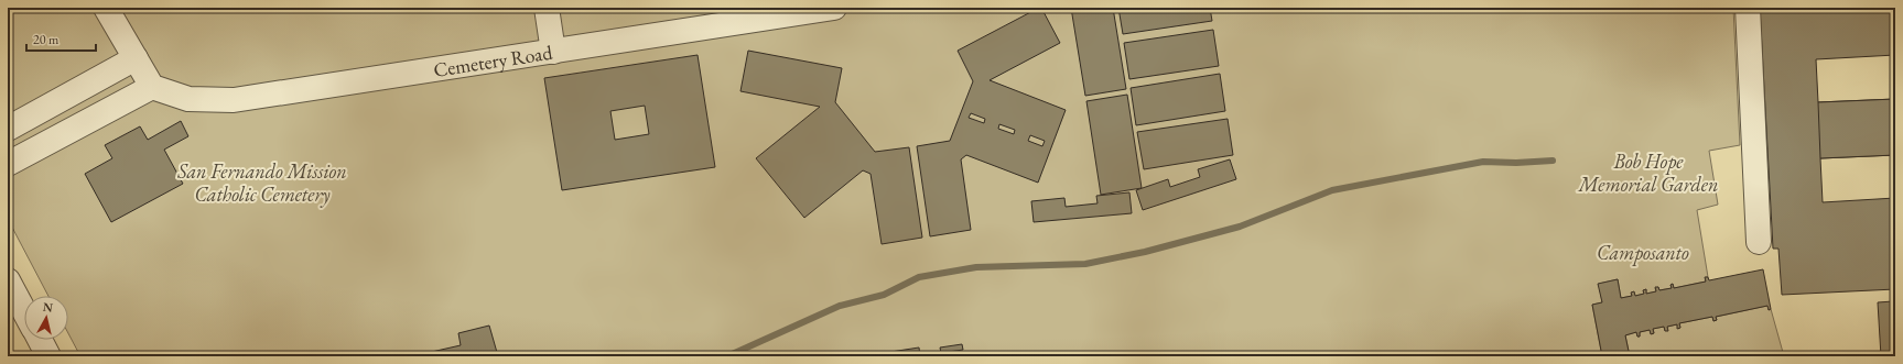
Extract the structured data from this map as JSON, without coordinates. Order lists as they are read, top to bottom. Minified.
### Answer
{"streets":{"street":["Cemetery Road"]},"parks":["Bob Hope Memorial Garden","San Fernando Mission Catholic Cemetery","Camposanto"],"scale_bar":"20 m","north":"top"}
